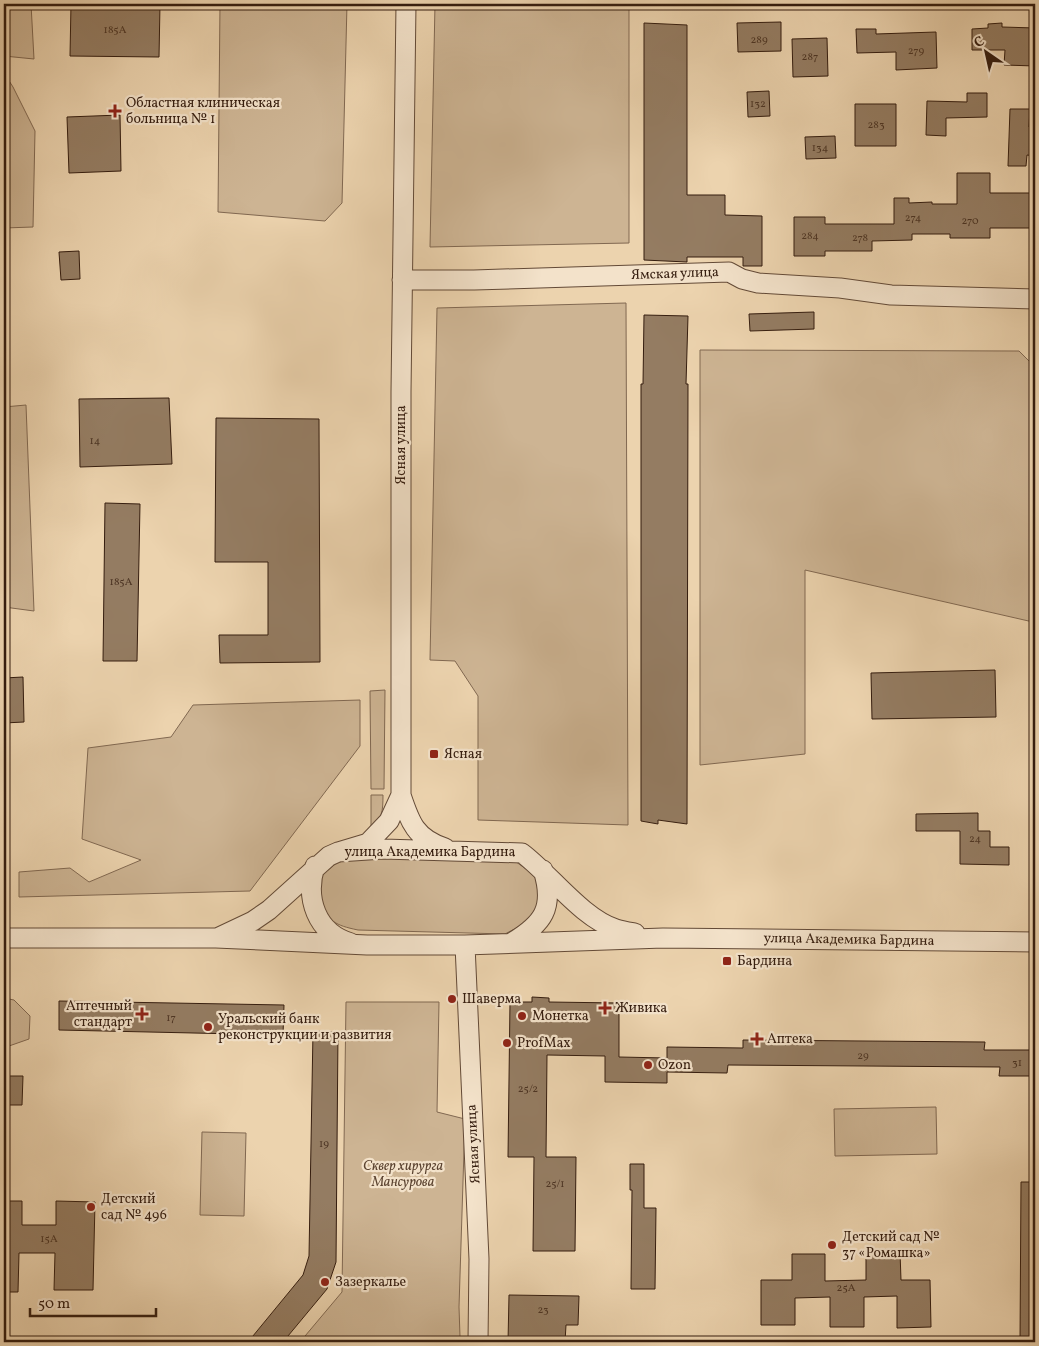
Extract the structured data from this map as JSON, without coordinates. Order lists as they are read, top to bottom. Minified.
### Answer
{"streets":{"street":["Ямская улица","Ясная улица","улица Академика Бардина"]},"crossings":[["Ямская улица","Ясная улица"],["Ясная улица","улица Академика Бардина"]],"parks":["Сквер хирурга Мансурова"],"places":{"health":["Областная клиническая больница № 1","Живика","Аптечный стандарт","Аптека"],"transit":["Ясная","Бардина"],"other":["Шаверма","Монетка","Уральский банк реконструкции и развития","ProfMax","Ozon","Детский сад № 496","Детский сад № 37 «Ромашка»","Зазеркалье"]},"house_numbers":["185А","289","279","287","132","283","134","274","270","284","278","14","185А","24","17","29","31","25/2","19","25/1","15А","25А","23"],"scale_bar":"50 m","north":"top left"}
